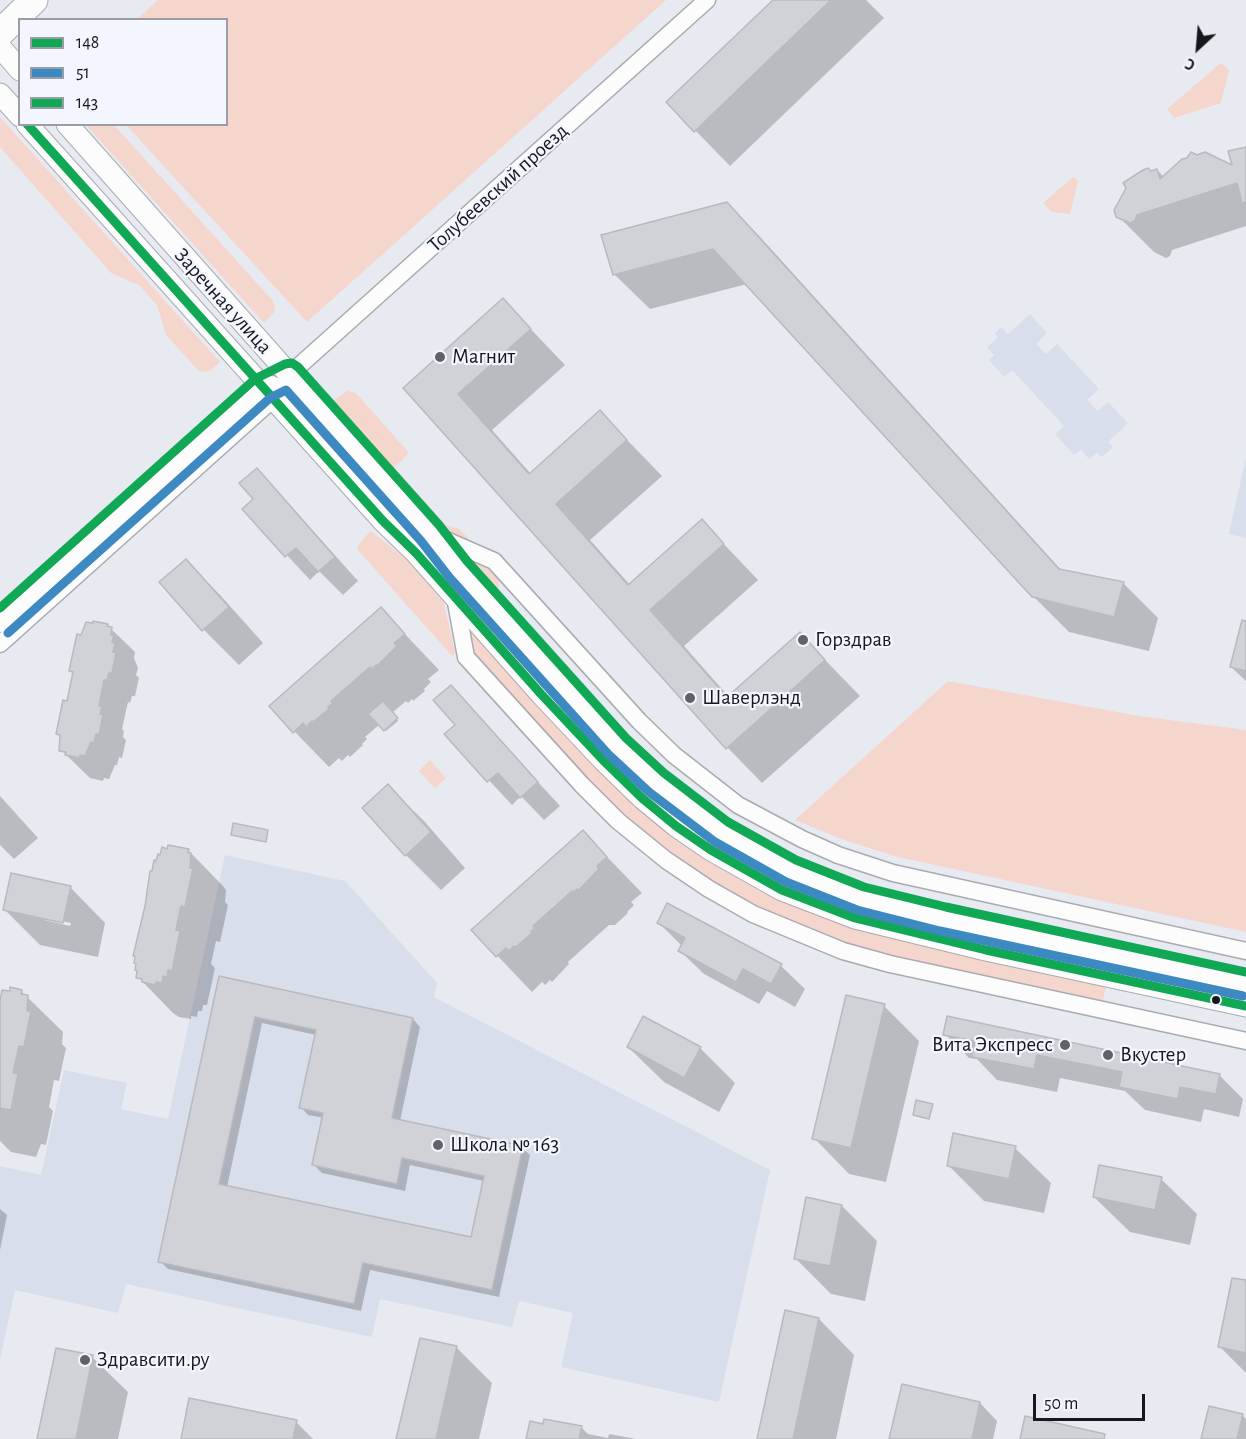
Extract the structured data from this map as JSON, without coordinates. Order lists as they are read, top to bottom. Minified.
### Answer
{"streets":{"street":["Толубеевский проезд","Заречная улица"]},"crossings":[["Толубеевский проезд","Заречная улица"]],"places":["Магнит","Горздрав","Шаверлэнд","Вита Экспресс","Вкустер","Школа № 163","Здравсити.ру"],"lines":["transit line 148","transit line 143","transit line 51"],"legend":["148","51","143"],"scale_bar":"50 m","north":"bottom left"}
